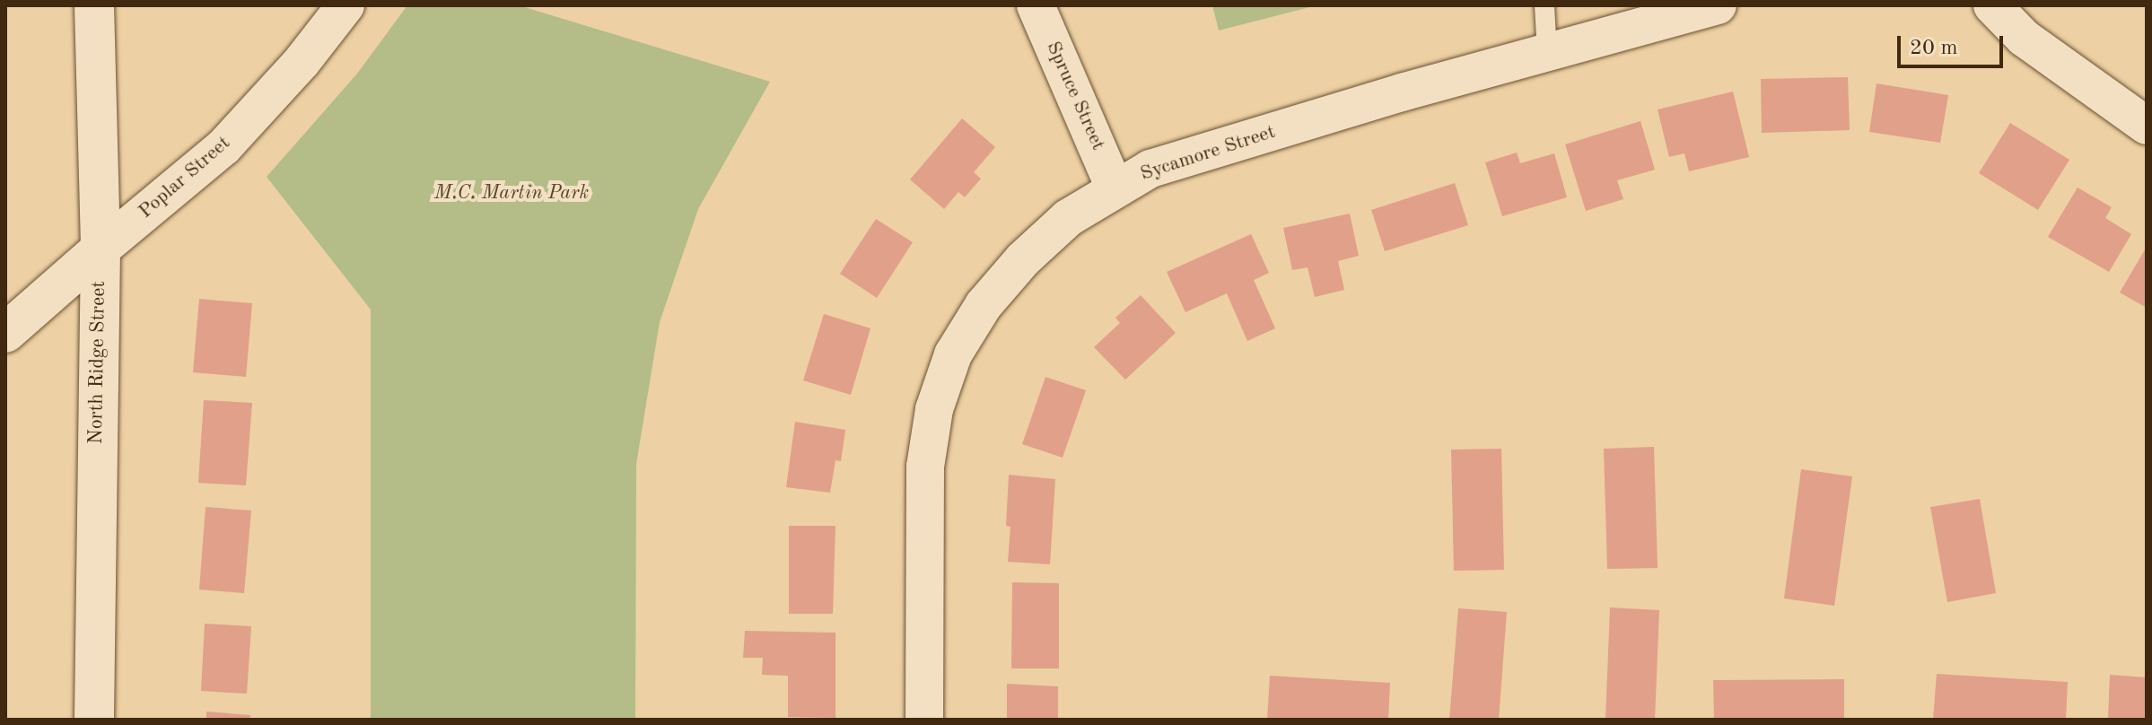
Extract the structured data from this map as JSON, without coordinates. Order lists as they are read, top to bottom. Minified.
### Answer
{"streets":{"street":["Spruce Street","Sycamore Street","Poplar Street","North Ridge Street"]},"crossings":[["Spruce Street","Sycamore Street"],["Poplar Street","North Ridge Street"]],"parks":["M.C. Martin Park"],"scale_bar":"20 m"}
